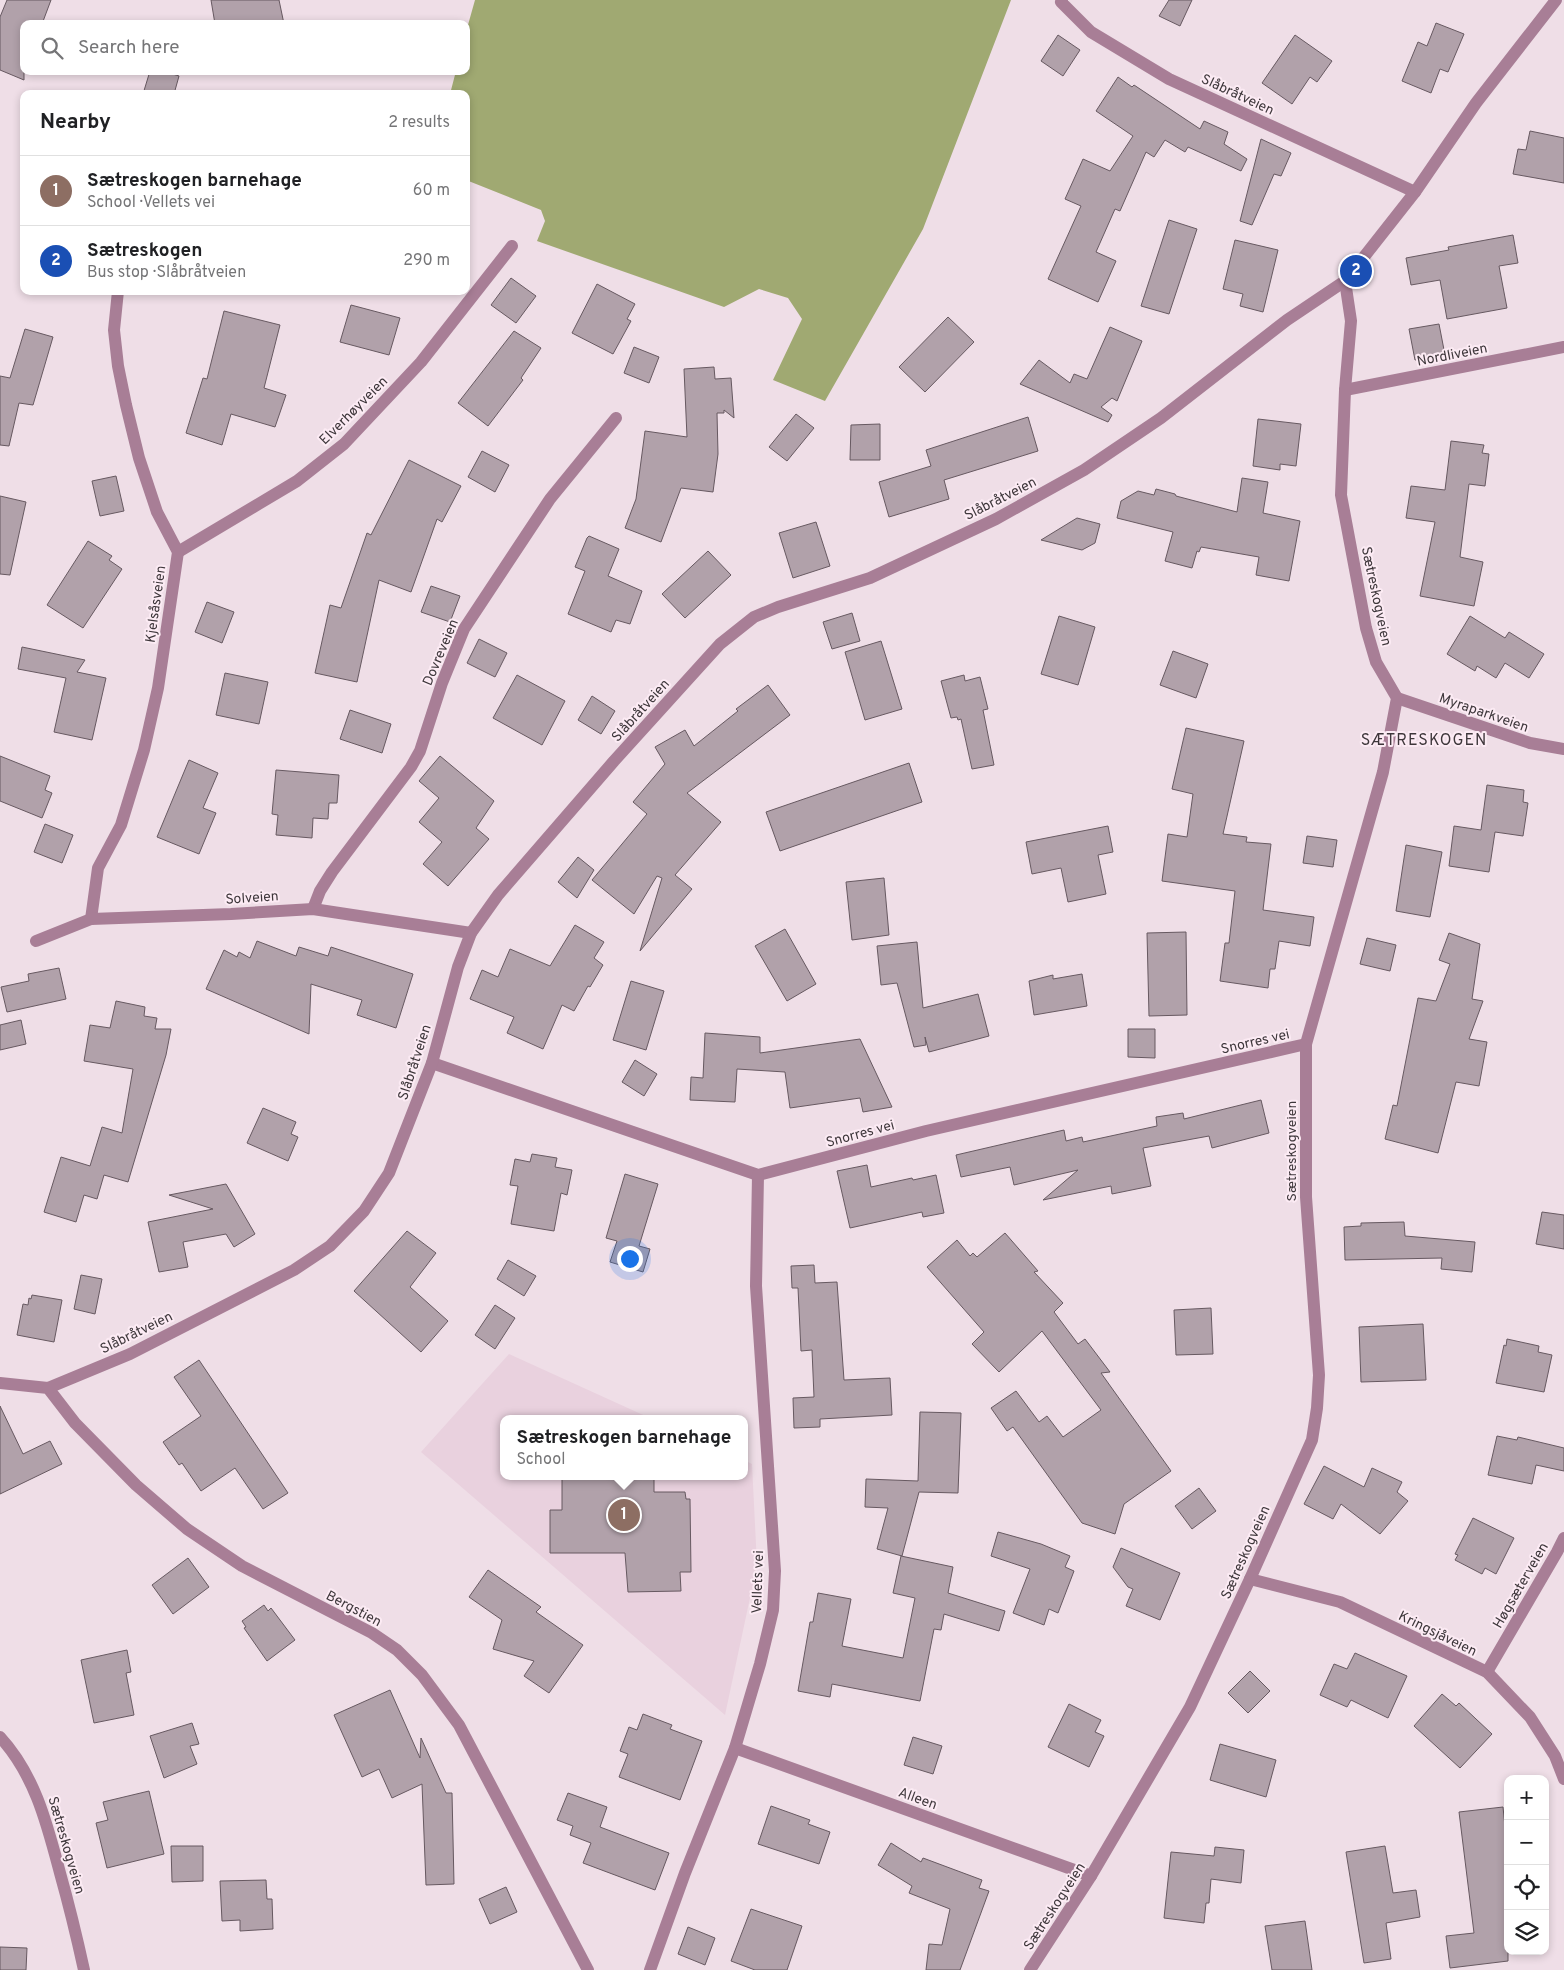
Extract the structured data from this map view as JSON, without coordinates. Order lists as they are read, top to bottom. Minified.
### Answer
{"streets":{"street":["Slåbråtveien","Nordliveien","Elverhøyveien","Sætreskogveien","Kjelsåsveien","Dovreveien","Myraparkveien","Solveien","Snorres vei","Vellets vei","Høgsæterveien","Bergstien","Kringsjåveien","Alleen"]},"crossings":[["Slåbråtveien","Sætreskogveien"],["Slåbråtveien","Solveien"],["Slåbråtveien","Bergstien"],["Nordliveien","Sætreskogveien"],["Elverhøyveien","Kjelsåsveien"],["Sætreskogveien","Myraparkveien"],["Sætreskogveien","Snorres vei"],["Sætreskogveien","Kringsjåveien"],["Sætreskogveien","Alleen"],["Kjelsåsveien","Solveien"],["Dovreveien","Solveien"],["Snorres vei","Vellets vei"],["Vellets vei","Alleen"],["Høgsæterveien","Kringsjåveien"]],"districts":["SÆTRESKOGEN"],"page":{"search":"Search here","heading":["Nearby","2 results"],"list":[{"mark":"1","name":"Sætreskogen barnehage","note":"School · Vellets vei","value":"60 m"},{"mark":"2","name":"Sætreskogen","note":"Bus stop · Slåbråtveien","value":"290 m"}],"pins":["2","1"],"popup":["Sætreskogen barnehage","School"],"map_buttons":["+","−"]}}
